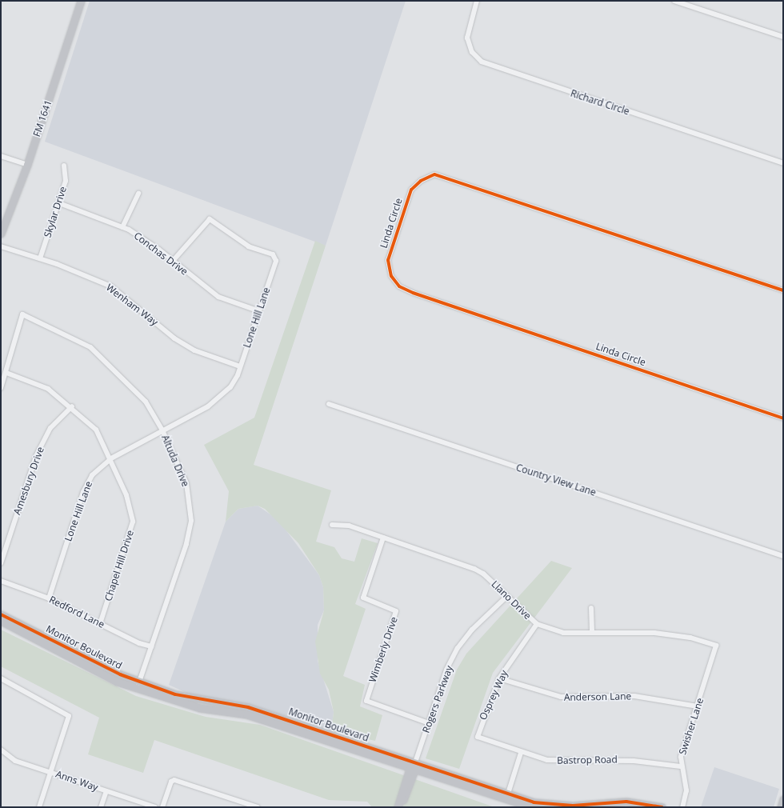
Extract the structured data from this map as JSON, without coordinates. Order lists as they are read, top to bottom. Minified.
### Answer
{"streets":{"street":["Richard Circle","FM 1641","Skylar Drive","Linda Circle","Conchas Drive","Wenham Way","Lone Hill Lane","Altuda Drive","Country View Lane","Amesbury Drive","Chapel Hill Drive","Llano Drive","Redford Lane","Monitor Boulevard","Wimberly Drive","Osprey Way","Anderson Lane","Rogers Parkway","Swisher Lane","Bastrop Road","Anns Way"]},"crossings":[["Skylar Drive","Conchas Drive"],["Skylar Drive","Wenham Way"],["Conchas Drive","Lone Hill Lane"],["Wenham Way","Lone Hill Lane"],["Lone Hill Lane","Altuda Drive"],["Lone Hill Lane","Chapel Hill Drive"],["Lone Hill Lane","Redford Lane"],["Altuda Drive","Chapel Hill Drive"],["Altuda Drive","Redford Lane"],["Altuda Drive","Monitor Boulevard"],["Amesbury Drive","Chapel Hill Drive"],["Chapel Hill Drive","Redford Lane"],["Llano Drive","Wimberly Drive"],["Llano Drive","Osprey Way"],["Llano Drive","Rogers Parkway"],["Llano Drive","Swisher Lane"],["Monitor Boulevard","Rogers Parkway"],["Wimberly Drive","Rogers Parkway"],["Osprey Way","Anderson Lane"],["Osprey Way","Bastrop Road"],["Anderson Lane","Swisher Lane"],["Swisher Lane","Bastrop Road"]]}
